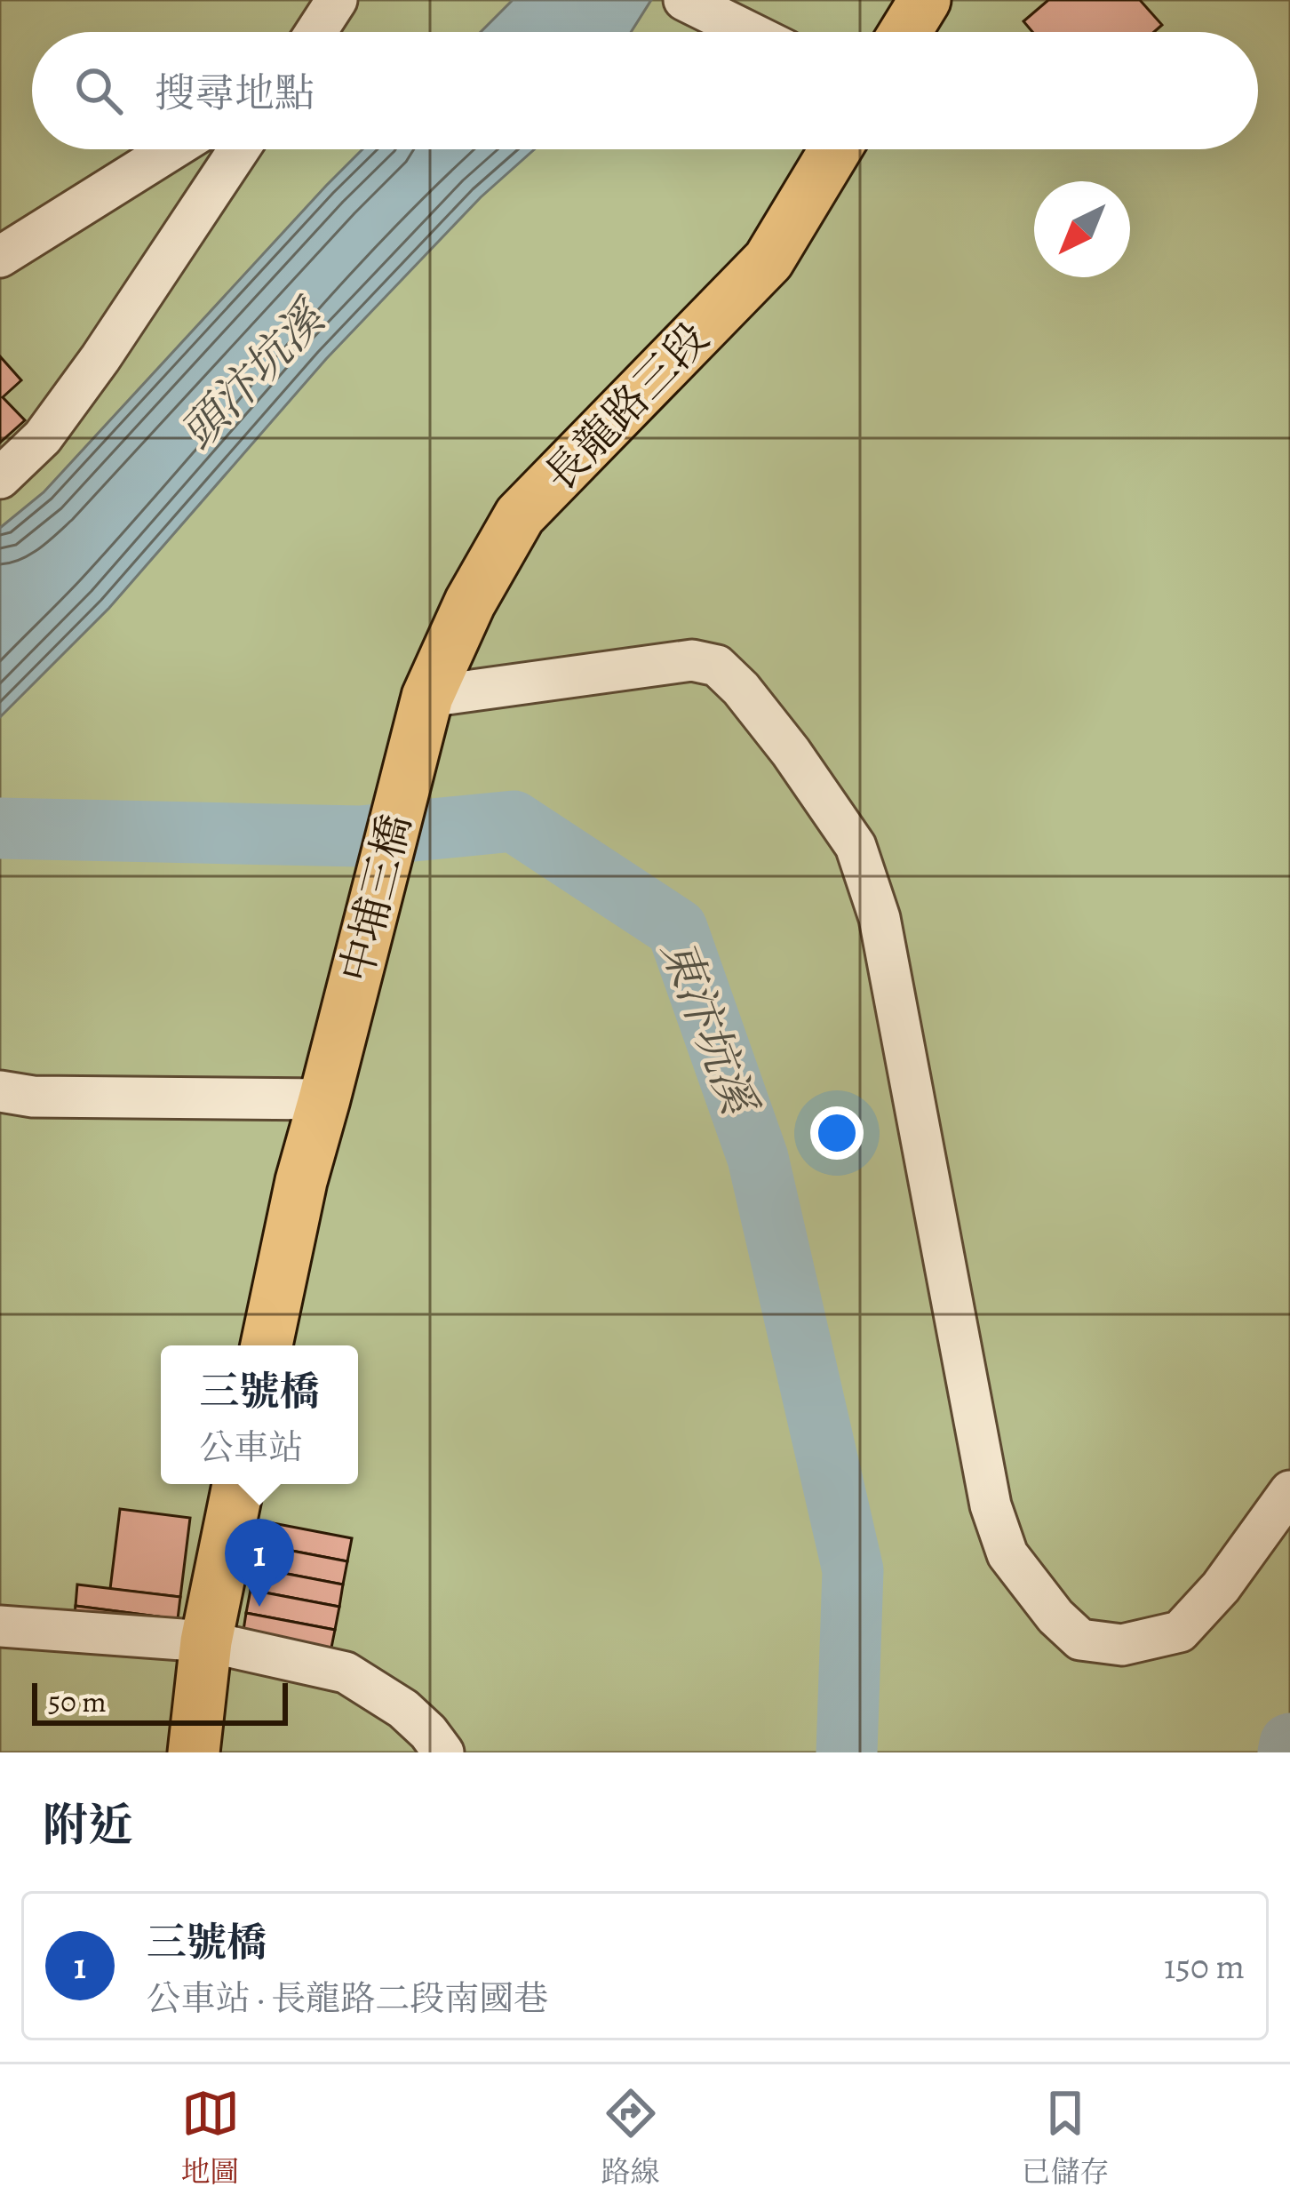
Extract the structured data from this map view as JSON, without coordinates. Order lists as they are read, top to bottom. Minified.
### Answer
{"streets":{"main road":["長龍路三段","中埔三橋"]},"crossings":[["長龍路三段","中埔三橋"]],"water":["頭汴坑溪","東汴坑溪"],"scale_bar":"50 m","north":"bottom left","page":{"search":"搜尋地點","popup":["三號橋","公車站"],"pins":"1","scale":"50 m","heading":"附近","list":[{"mark":"1","name":"三號橋","note":"公車站 · 長龍路二段南國巷","value":"150 m"}],"nav":["地圖","路線","已儲存"]}}
